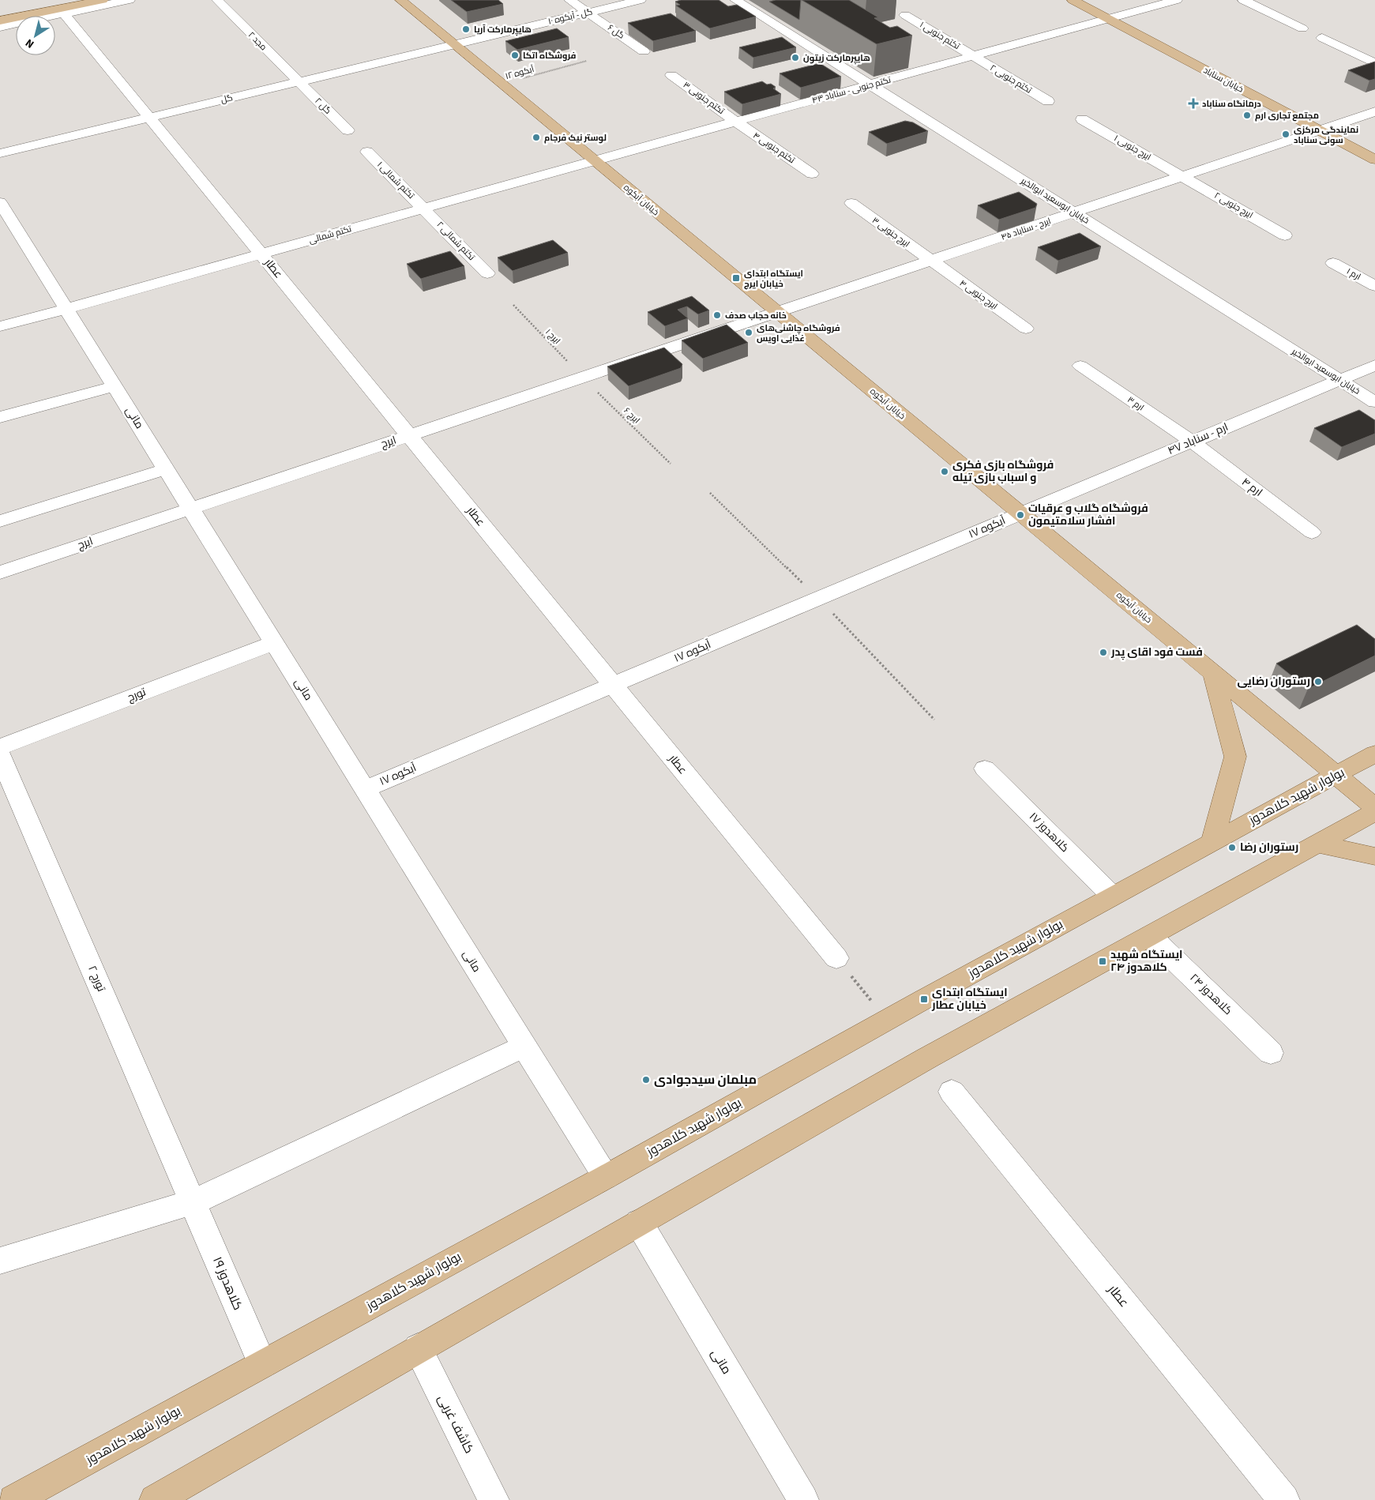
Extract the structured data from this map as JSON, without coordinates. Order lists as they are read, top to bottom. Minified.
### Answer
{"streets":{"main road":["خیابان سناباد","خیابان آبکوه","بولوار شهید کلاهدوز"],"street":["گل - آبکوه ۱۰","گل ۶","تکتم جنوبی ۱","مجد ۲","تکتم جنوبی ۲","تکتم جنوبی - سناباد ۴۳","تکتم جنوبی ۳","گل","گل ۲","تکتم جنوبی ۴","ایرج جنوبی ۱","تکتم شمالی ۱","خیابان ابوسعید ابوالخیر","ایرج جنوبی ۲","ایرج - سناباد ۴۵","ایرج جنوبی ۳","تکتم شمالی","تکتم شمالی ۲","عطار","ارم ۱","ایرج جنوبی ۴","ارم ۳","مانی","ارم - سناباد ۴۷","ایرج","ارم ۴","آبکوه ۱۷","تورج","کلاهدوز ۱۷","تورج ۲","کلاهدوز ۲۴","کلاهدوز ۱۹","کاشف غربی"],"path":["آبکوه ۱۲","ایرج ۱","ایرج ۶"]},"crossings":[["گل - آبکوه ۱۰","گل ۶"],["گل - آبکوه ۱۰","گل"],["گل - آبکوه ۱۰","خیابان آبکوه"],["تکتم جنوبی ۱","تکتم جنوبی ۲"],["تکتم جنوبی ۱","تکتم جنوبی - سناباد ۴۳"],["مجد ۲","گل"],["مجد ۲","گل ۲"],["آبکوه ۱۲","خیابان آبکوه"],["تکتم جنوبی ۲","تکتم جنوبی - سناباد ۴۳"],["خیابان سناباد","تکتم جنوبی - سناباد ۴۳"],["خیابان سناباد","ایرج - سناباد ۴۵"],["تکتم جنوبی - سناباد ۴۳","تکتم جنوبی ۳"],["تکتم جنوبی - سناباد ۴۳","تکتم جنوبی ۴"],["تکتم جنوبی - سناباد ۴۳","خیابان آبکوه"],["تکتم جنوبی - سناباد ۴۳","خیابان ابوسعید ابوالخیر"],["تکتم جنوبی - سناباد ۴۳","تکتم شمالی"],["تکتم جنوبی ۳","تکتم جنوبی ۴"],["گل","گل ۲"],["گل","خیابان آبکوه"],["گل","عطار"],["ایرج جنوبی ۱","ایرج جنوبی ۲"],["ایرج جنوبی ۱","ایرج - سناباد ۴۵"],["تکتم شمالی ۱","تکتم شمالی"],["تکتم شمالی ۱","تکتم شمالی ۲"],["خیابان آبکوه","ایرج - سناباد ۴۵"],["خیابان آبکوه","تکتم شمالی"],["خیابان آبکوه","ارم - سناباد ۴۷"],["خیابان آبکوه","ایرج"],["خیابان آبکوه","آبکوه ۱۷"],["خیابان آبکوه","بولوار شهید کلاهدوز"],["خیابان ابوسعید ابوالخیر","ایرج - سناباد ۴۵"],["خیابان ابوسعید ابوالخیر","ارم - سناباد ۴۷"],["ایرج جنوبی ۲","ایرج - سناباد ۴۵"],["ایرج - سناباد ۴۵","ایرج جنوبی ۳"],["ایرج - سناباد ۴۵","ایرج جنوبی ۴"],["ایرج - سناباد ۴۵","ایرج"],["ایرج جنوبی ۳","ایرج جنوبی ۴"],["تکتم شمالی","تکتم شمالی ۲"],["تکتم شمالی","عطار"],["تکتم شمالی","مانی"],["عطار","ایرج"],["عطار","آبکوه ۱۷"],["ایرج ۱","ایرج ۶"],["ایرج ۱","ایرج"],["ارم ۳","ارم - سناباد ۴۷"],["ارم ۳","ارم ۴"],["ایرج ۶","ایرج"],["مانی","ایرج"],["مانی","آبکوه ۱۷"],["مانی","تورج"],["مانی","بولوار شهید کلاهدوز"],["ارم - سناباد ۴۷","ارم ۴"],["ارم - سناباد ۴۷","آبکوه ۱۷"],["بولوار شهید کلاهدوز","کلاهدوز ۱۷"],["بولوار شهید کلاهدوز","کلاهدوز ۱۹"],["تورج ۲","کلاهدوز ۱۹"]],"places":{"other":["هایپرمارکت آریا","فروشگاه اتکا","هایپرمارکت زیتون","مجتمع تجاری ارم","نمایندگی مرکزی سونی سناباد","لوستر نیک فرجام","خانه حجاب صدف","فروشگاه چاشنی‌های غذایی اویس","فروشگاه بازی فکری و اسباب بازی تیله","فروشگاه گلاب و عرقیات افشار سلامتیمون","فست فود اقای پدر","رستوران رضایی","رستوران رضا","مبلمان سیدجوادی"],"health":["درمانگاه سناباد"],"transit":["ایستگاه ابتدای خیابان ایرج","ایستگاه شهید کلاهدوز ۲۴","ایستگاه ابتدای خیابان عطار"]},"north":"bottom left"}
